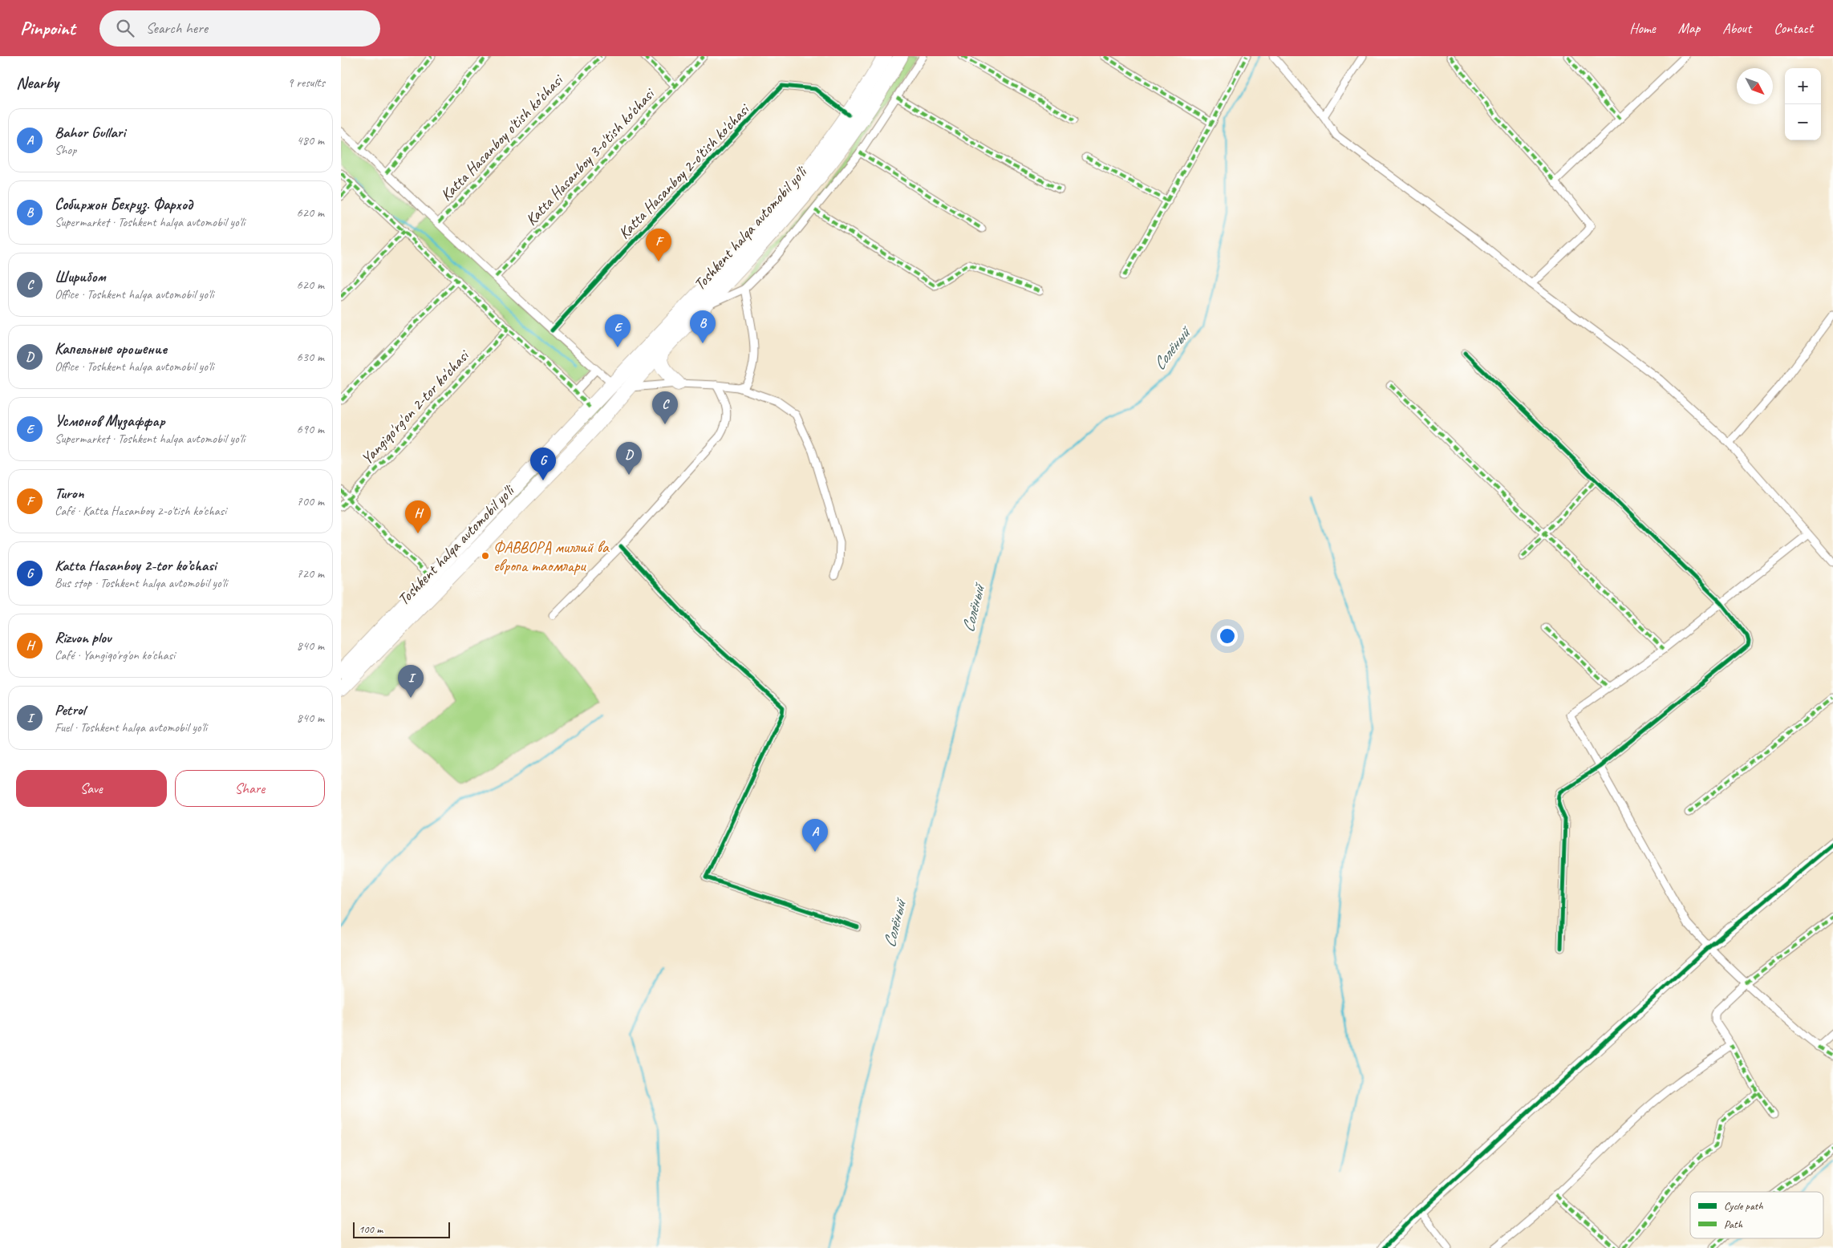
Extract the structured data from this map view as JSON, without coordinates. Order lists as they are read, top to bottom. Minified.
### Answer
{"streets":{"highway":["Toshkent halqa avtomobil yo'li"],"street":["Katta Hasanboy o'tish ko'chasi","Katta Hasanboy 3-o'tish ko'chasi","Katta Hasanboy 2-o'tish ko'chasi","Yangiqo'rg'on 2-tor ko'chasi"]},"crossings":[["Katta Hasanboy 2-o'tish ko'chasi","Toshkent halqa avtomobil yo'li"]],"water":["Солёный"],"places":["ФАВВОРА миллий ва европа таомлари"],"legend":["Cycle path","Path"],"scale_bar":"100 m","north":"bottom right","page":{"header":"Pinpoint","search":"Search here","nav":["Home","Map","About","Contact"],"heading":["Nearby","9 results"],"map_buttons":["+","−"],"list":[{"mark":"A","name":"Bahor Gullari","note":"Shop","value":"480 m"},{"mark":"B","name":"Собиржон Бехруз. Фарход","note":"Supermarket · Toshkent halqa avtomobil yo'li","value":"620 m"},{"mark":"C","name":"Ширибом","note":"Office · Toshkent halqa avtomobil yo'li","value":"620 m"},{"mark":"D","name":"Капельные орошение","note":"Office · Toshkent halqa avtomobil yo'li","value":"630 m"},{"mark":"E","name":"Усмонов Музаффар","note":"Supermarket · Toshkent halqa avtomobil yo'li","value":"690 m"},{"mark":"F","name":"Turon","note":"Café · Katta Hasanboy 2-o'tish ko'chasi","value":"700 m"},{"mark":"G","name":"Katta Hasanboy 2-tor ko’chasi","note":"Bus stop · Toshkent halqa avtomobil yo'li","value":"720 m"},{"mark":"H","name":"Rizvon plov","note":"Café · Yangiqo'rg'on ko'chasi","value":"840 m"},{"mark":"I","name":"Petrol","note":"Fuel · Toshkent halqa avtomobil yo'li","value":"840 m"}],"pins":["F","B","E","C","D","G","H","I","A"],"buttons":["Save","Share"],"scale":"100 m"}}
